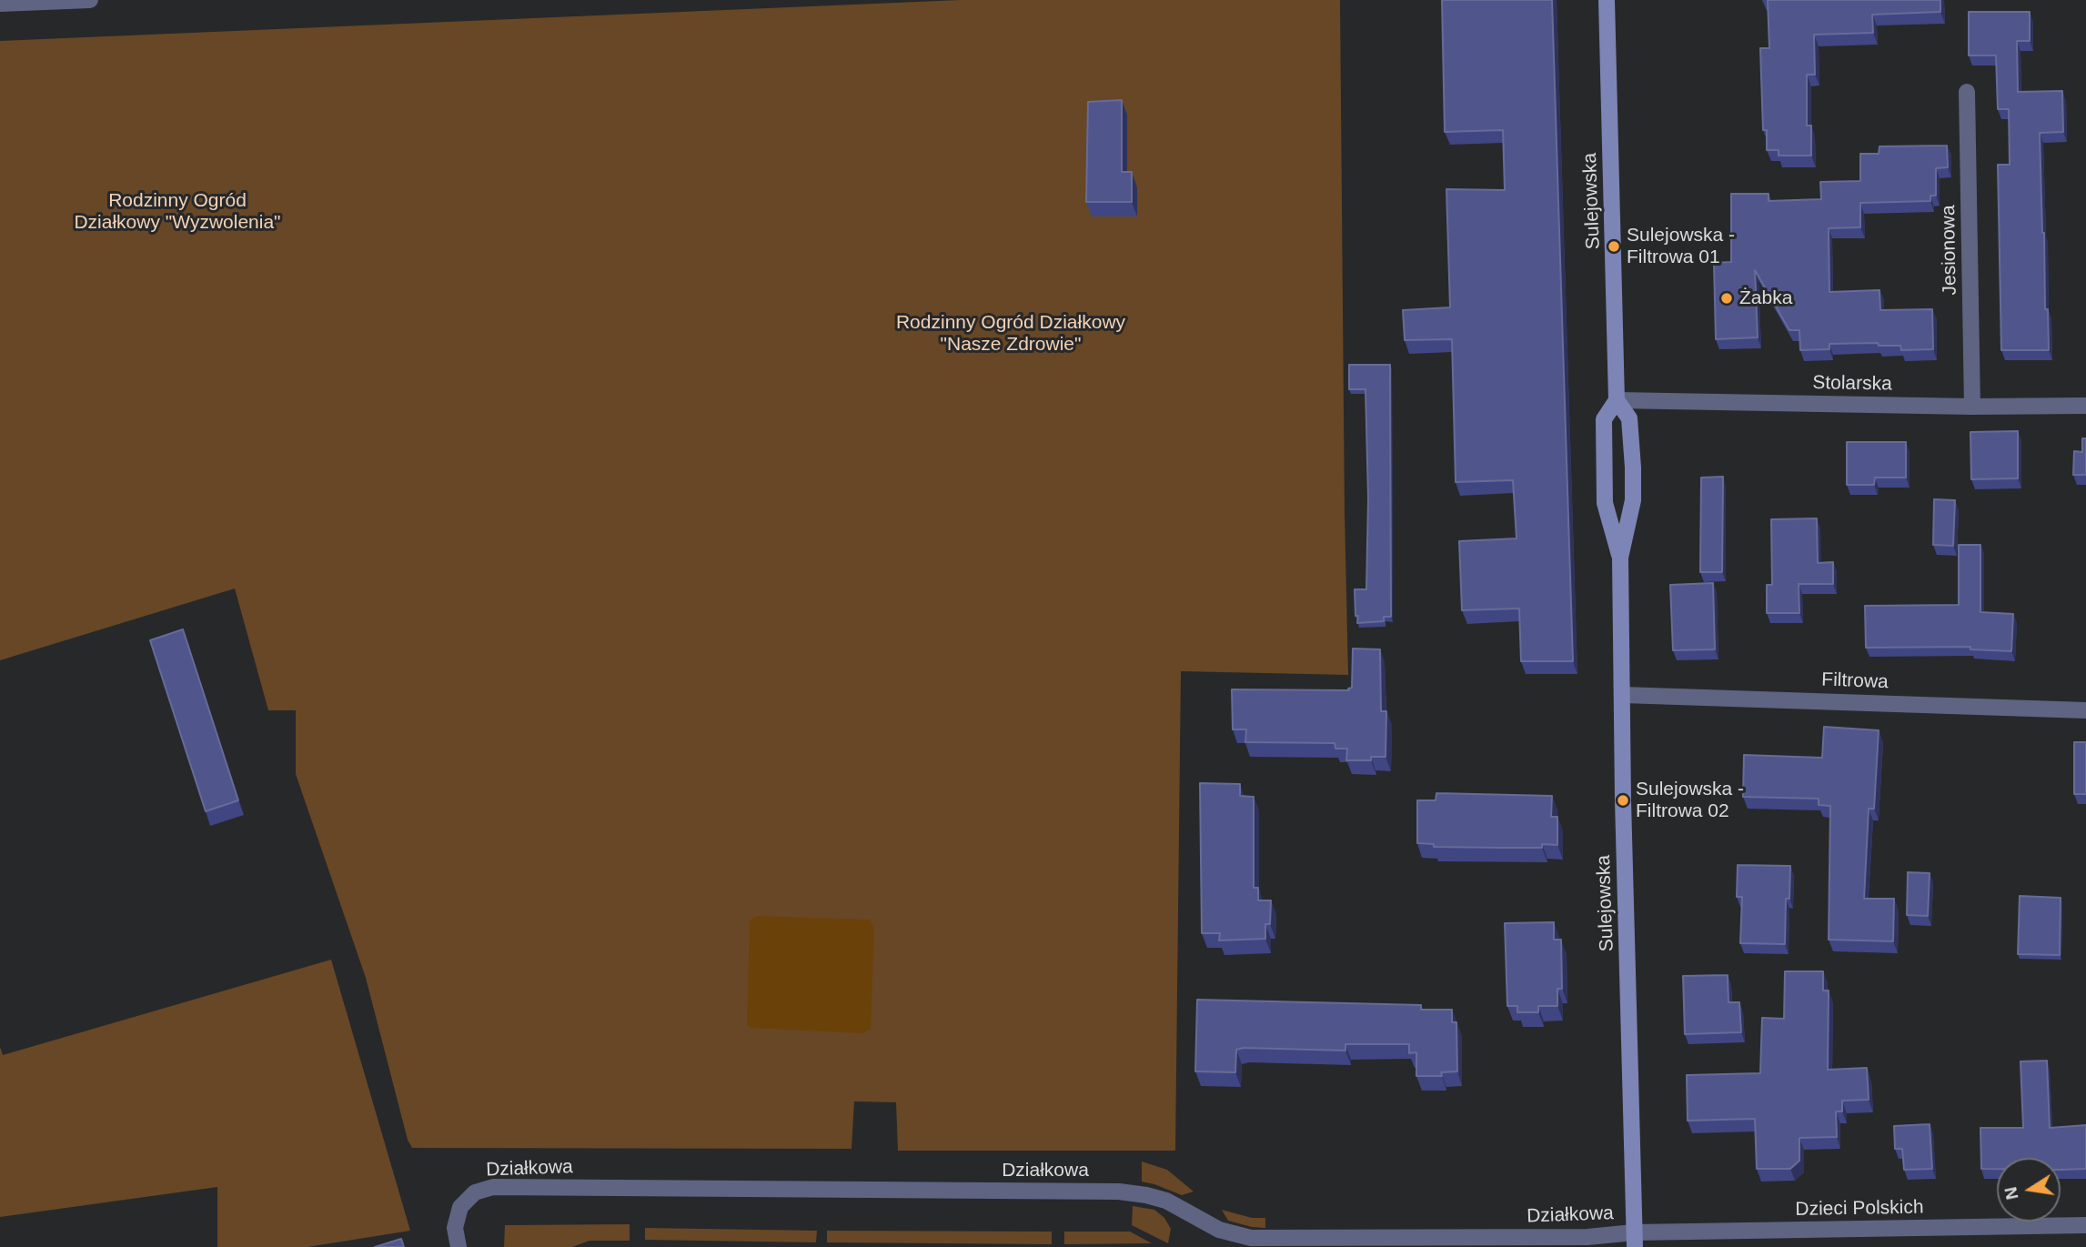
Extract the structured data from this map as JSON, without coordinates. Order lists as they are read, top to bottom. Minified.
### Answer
{"streets":{"main road":["Sulejowska"],"street":["Jesionowa","Stolarska","Filtrowa","Działkowa","Dzieci Polskich"]},"crossings":[["Sulejowska","Stolarska"],["Sulejowska","Filtrowa"],["Sulejowska","Działkowa"],["Sulejowska","Dzieci Polskich"],["Jesionowa","Stolarska"],["Działkowa","Dzieci Polskich"]],"parks":["Rodzinny Ogród Działkowy \"Wyzwolenia\"","Rodzinny Ogród Działkowy \"Nasze Zdrowie\""],"places":["Sulejowska - Filtrowa 01","Żabka","Sulejowska - Filtrowa 02"],"north":"left"}
